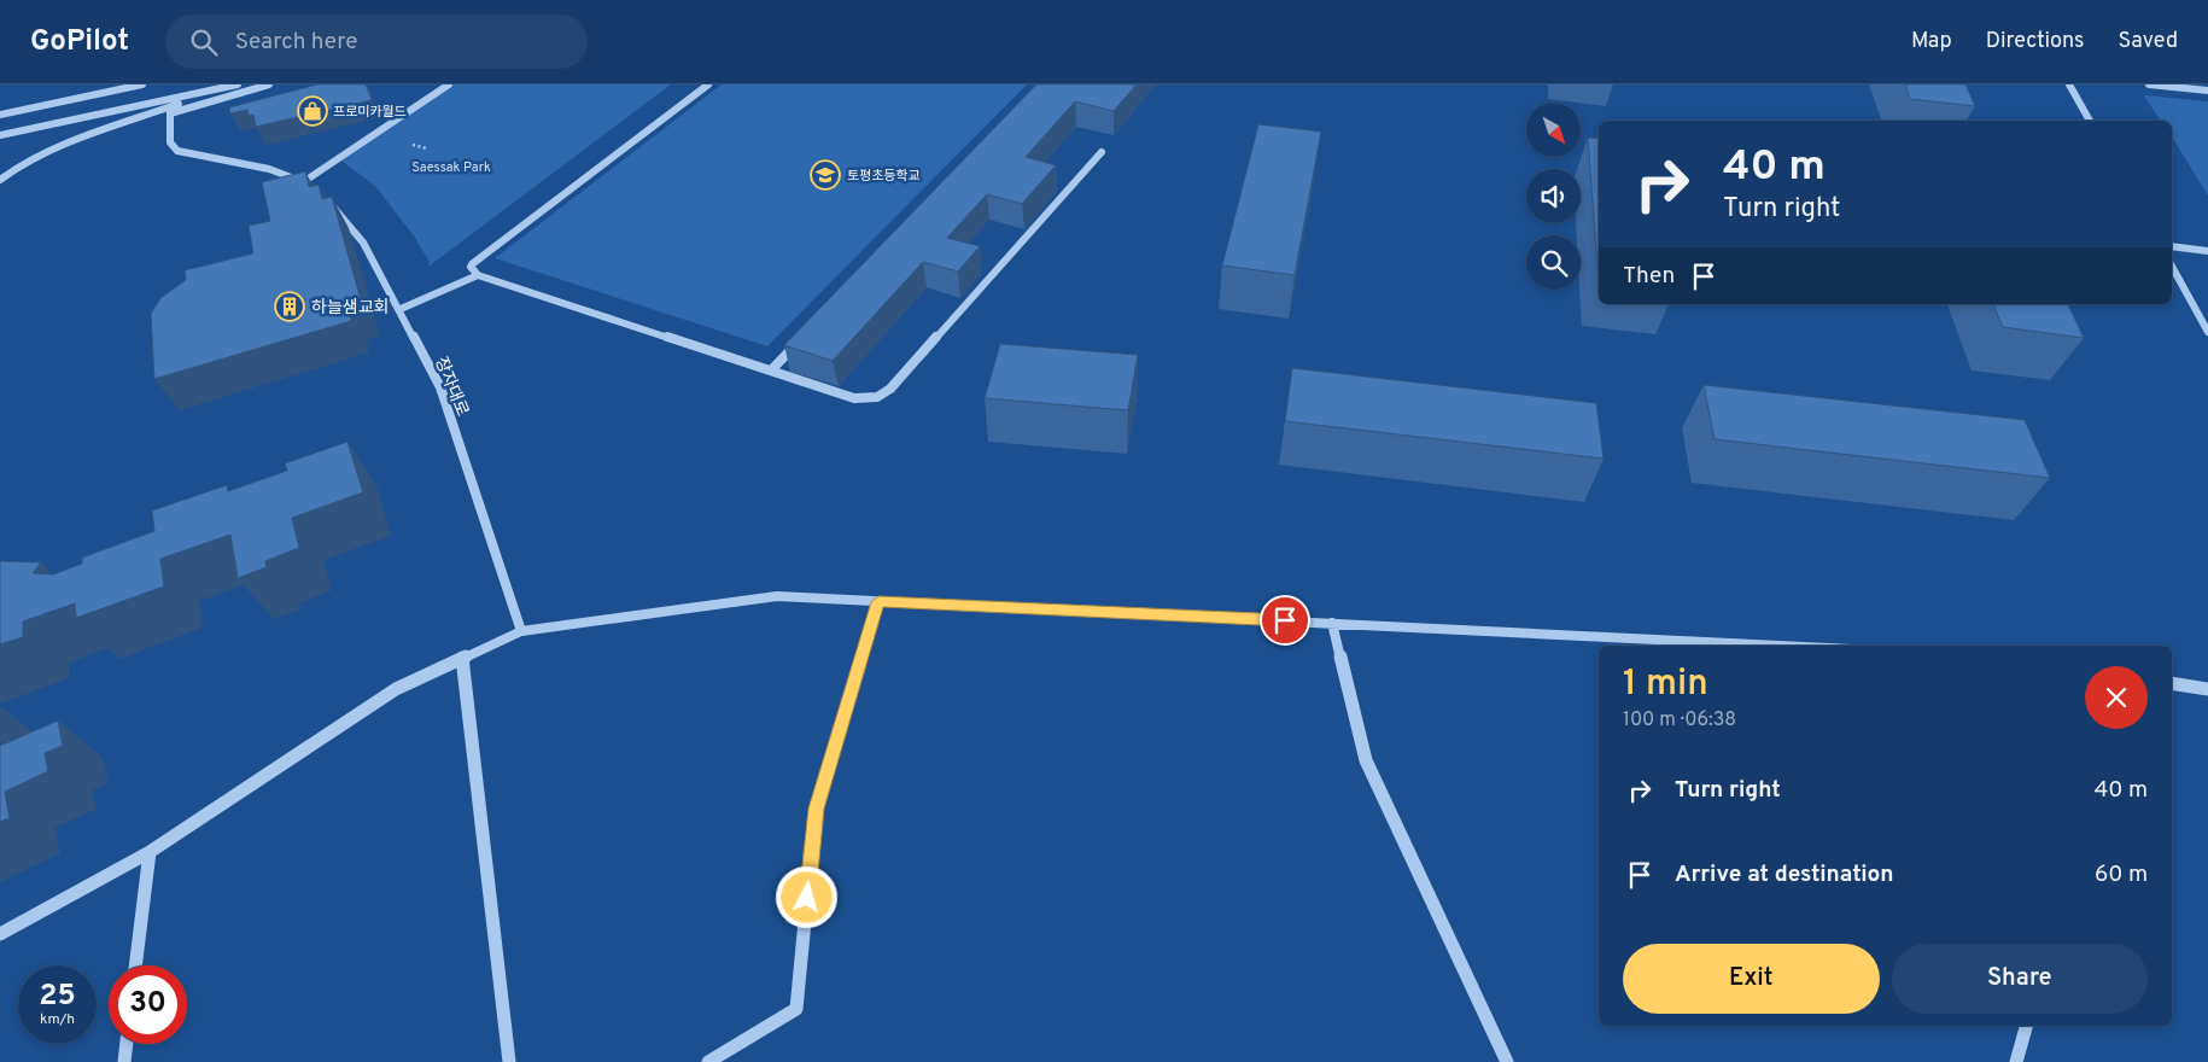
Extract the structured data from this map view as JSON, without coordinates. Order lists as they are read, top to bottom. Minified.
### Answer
{"streets":{"street":["장자대로"]},"parks":["Saessak Park"],"places":{"shop":["프로미카월드"],"school or university":["토평초등학교"],"building":["하늘샘교회"]},"north":"bottom right","page":{"header":"GoPilot","search":"Search here","nav":["Map","Directions","Saved"],"turn":["40 m","Turn right"],"then":"Then","heading":["1 min","100 m · 06:38"],"list":[{"name":"Turn right","value":"40 m"},{"name":"Arrive at destination","value":"60 m"}],"buttons":["Exit","Share"],"speed":"25 km/h","limit":"30"}}
